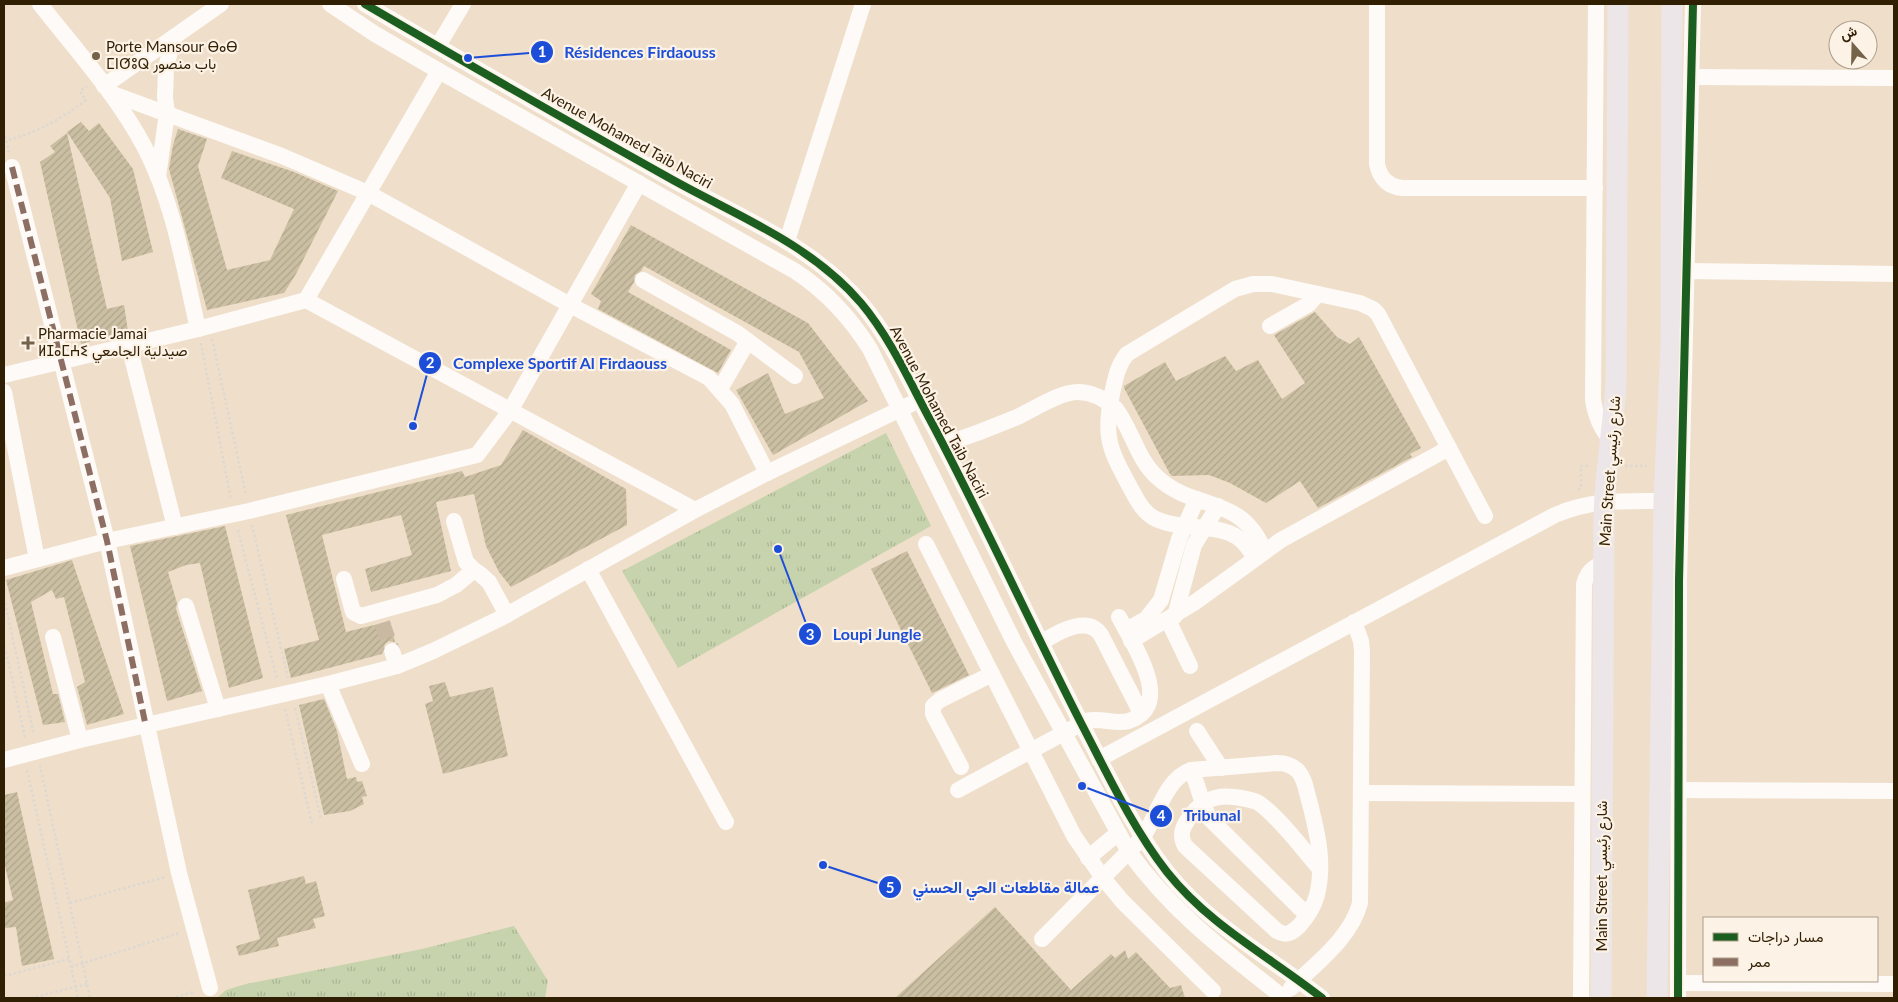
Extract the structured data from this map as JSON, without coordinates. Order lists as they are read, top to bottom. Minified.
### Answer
{"streets":{"main road":["Main Street شارع رئيسي"],"street":["Avenue Mohamed Taib Naciri"]},"places":{"other":["Porte Mansour ⴱⴰⴱ ⵎⵏⵚⵓⵕ باب منصور","Résidences Firdaouss","Complexe Sportif Al Firdaouss","Loupi Jungle","Tribunal","عمالة مقاطعات الحي الحسني"],"health":["Pharmacie Jamai ⵍⵊⴰⵎⵄⵉ صيدلية الجامعي"]},"legend":["مسار دراجات","ممر"],"north":"top"}
